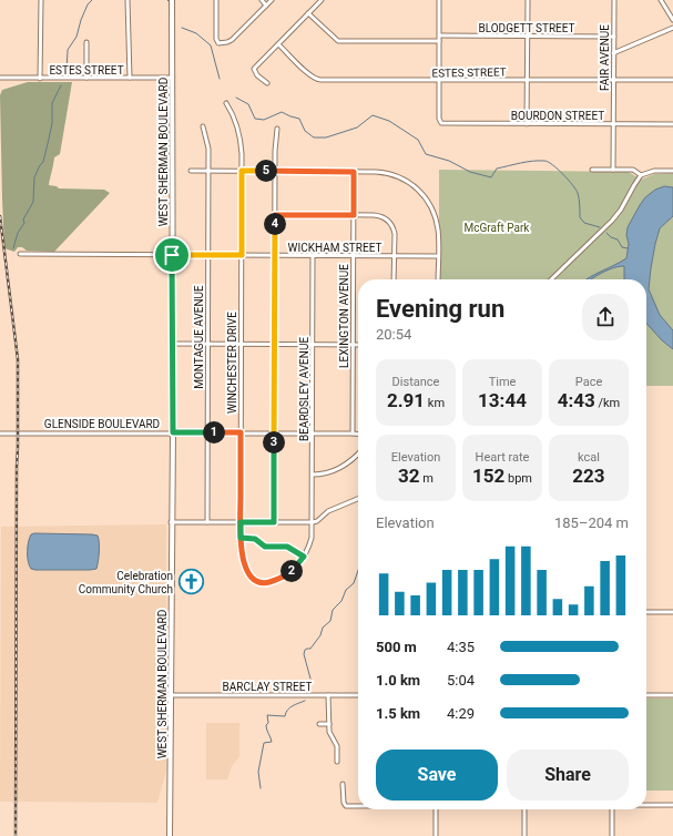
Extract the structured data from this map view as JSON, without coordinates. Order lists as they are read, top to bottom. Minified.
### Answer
{"streets":{"main road":["WEST SHERMAN BOULEVARD"],"street":["BLODGETT STREET","FAIR AVENUE","ESTES STREET","BOURDON STREET","WICKHAM STREET","LEXINGTON AVENUE","MONTAGUE AVENUE","WINCHESTER DRIVE","BEARDSLEY AVENUE","GLENSIDE BOULEVARD","BARCLAY STREET"]},"crossings":[["BLODGETT STREET","FAIR AVENUE"],["FAIR AVENUE","ESTES STREET"],["FAIR AVENUE","BOURDON STREET"],["ESTES STREET","BOURDON STREET"],["ESTES STREET","WEST SHERMAN BOULEVARD"],["WEST SHERMAN BOULEVARD","WICKHAM STREET"],["WEST SHERMAN BOULEVARD","GLENSIDE BOULEVARD"],["WEST SHERMAN BOULEVARD","BARCLAY STREET"],["WICKHAM STREET","LEXINGTON AVENUE"],["WICKHAM STREET","MONTAGUE AVENUE"],["WICKHAM STREET","WINCHESTER DRIVE"],["WICKHAM STREET","BEARDSLEY AVENUE"],["LEXINGTON AVENUE","GLENSIDE BOULEVARD"],["MONTAGUE AVENUE","GLENSIDE BOULEVARD"],["WINCHESTER DRIVE","BEARDSLEY AVENUE"],["WINCHESTER DRIVE","GLENSIDE BOULEVARD"],["BEARDSLEY AVENUE","GLENSIDE BOULEVARD"]],"parks":["McGraft Park"],"places":{"church":["Celebration Community Church"]},"page":{"pins":["5","4","1","3","2"],"heading":["Evening run","20:54"],"stats":[["Distance","2.91 km"],["Time","13:44"],["Pace","4:43 /km"],["Elevation","32 m"],["Heart rate","152 bpm"],["kcal","223"]],"chart":["Elevation","185–204 m"],"list":[{"name":"500 m","note":"4:35"},{"name":"1.0 km","note":"5:04"},{"name":"1.5 km","note":"4:29"}],"buttons":["Save","Share"]}}
